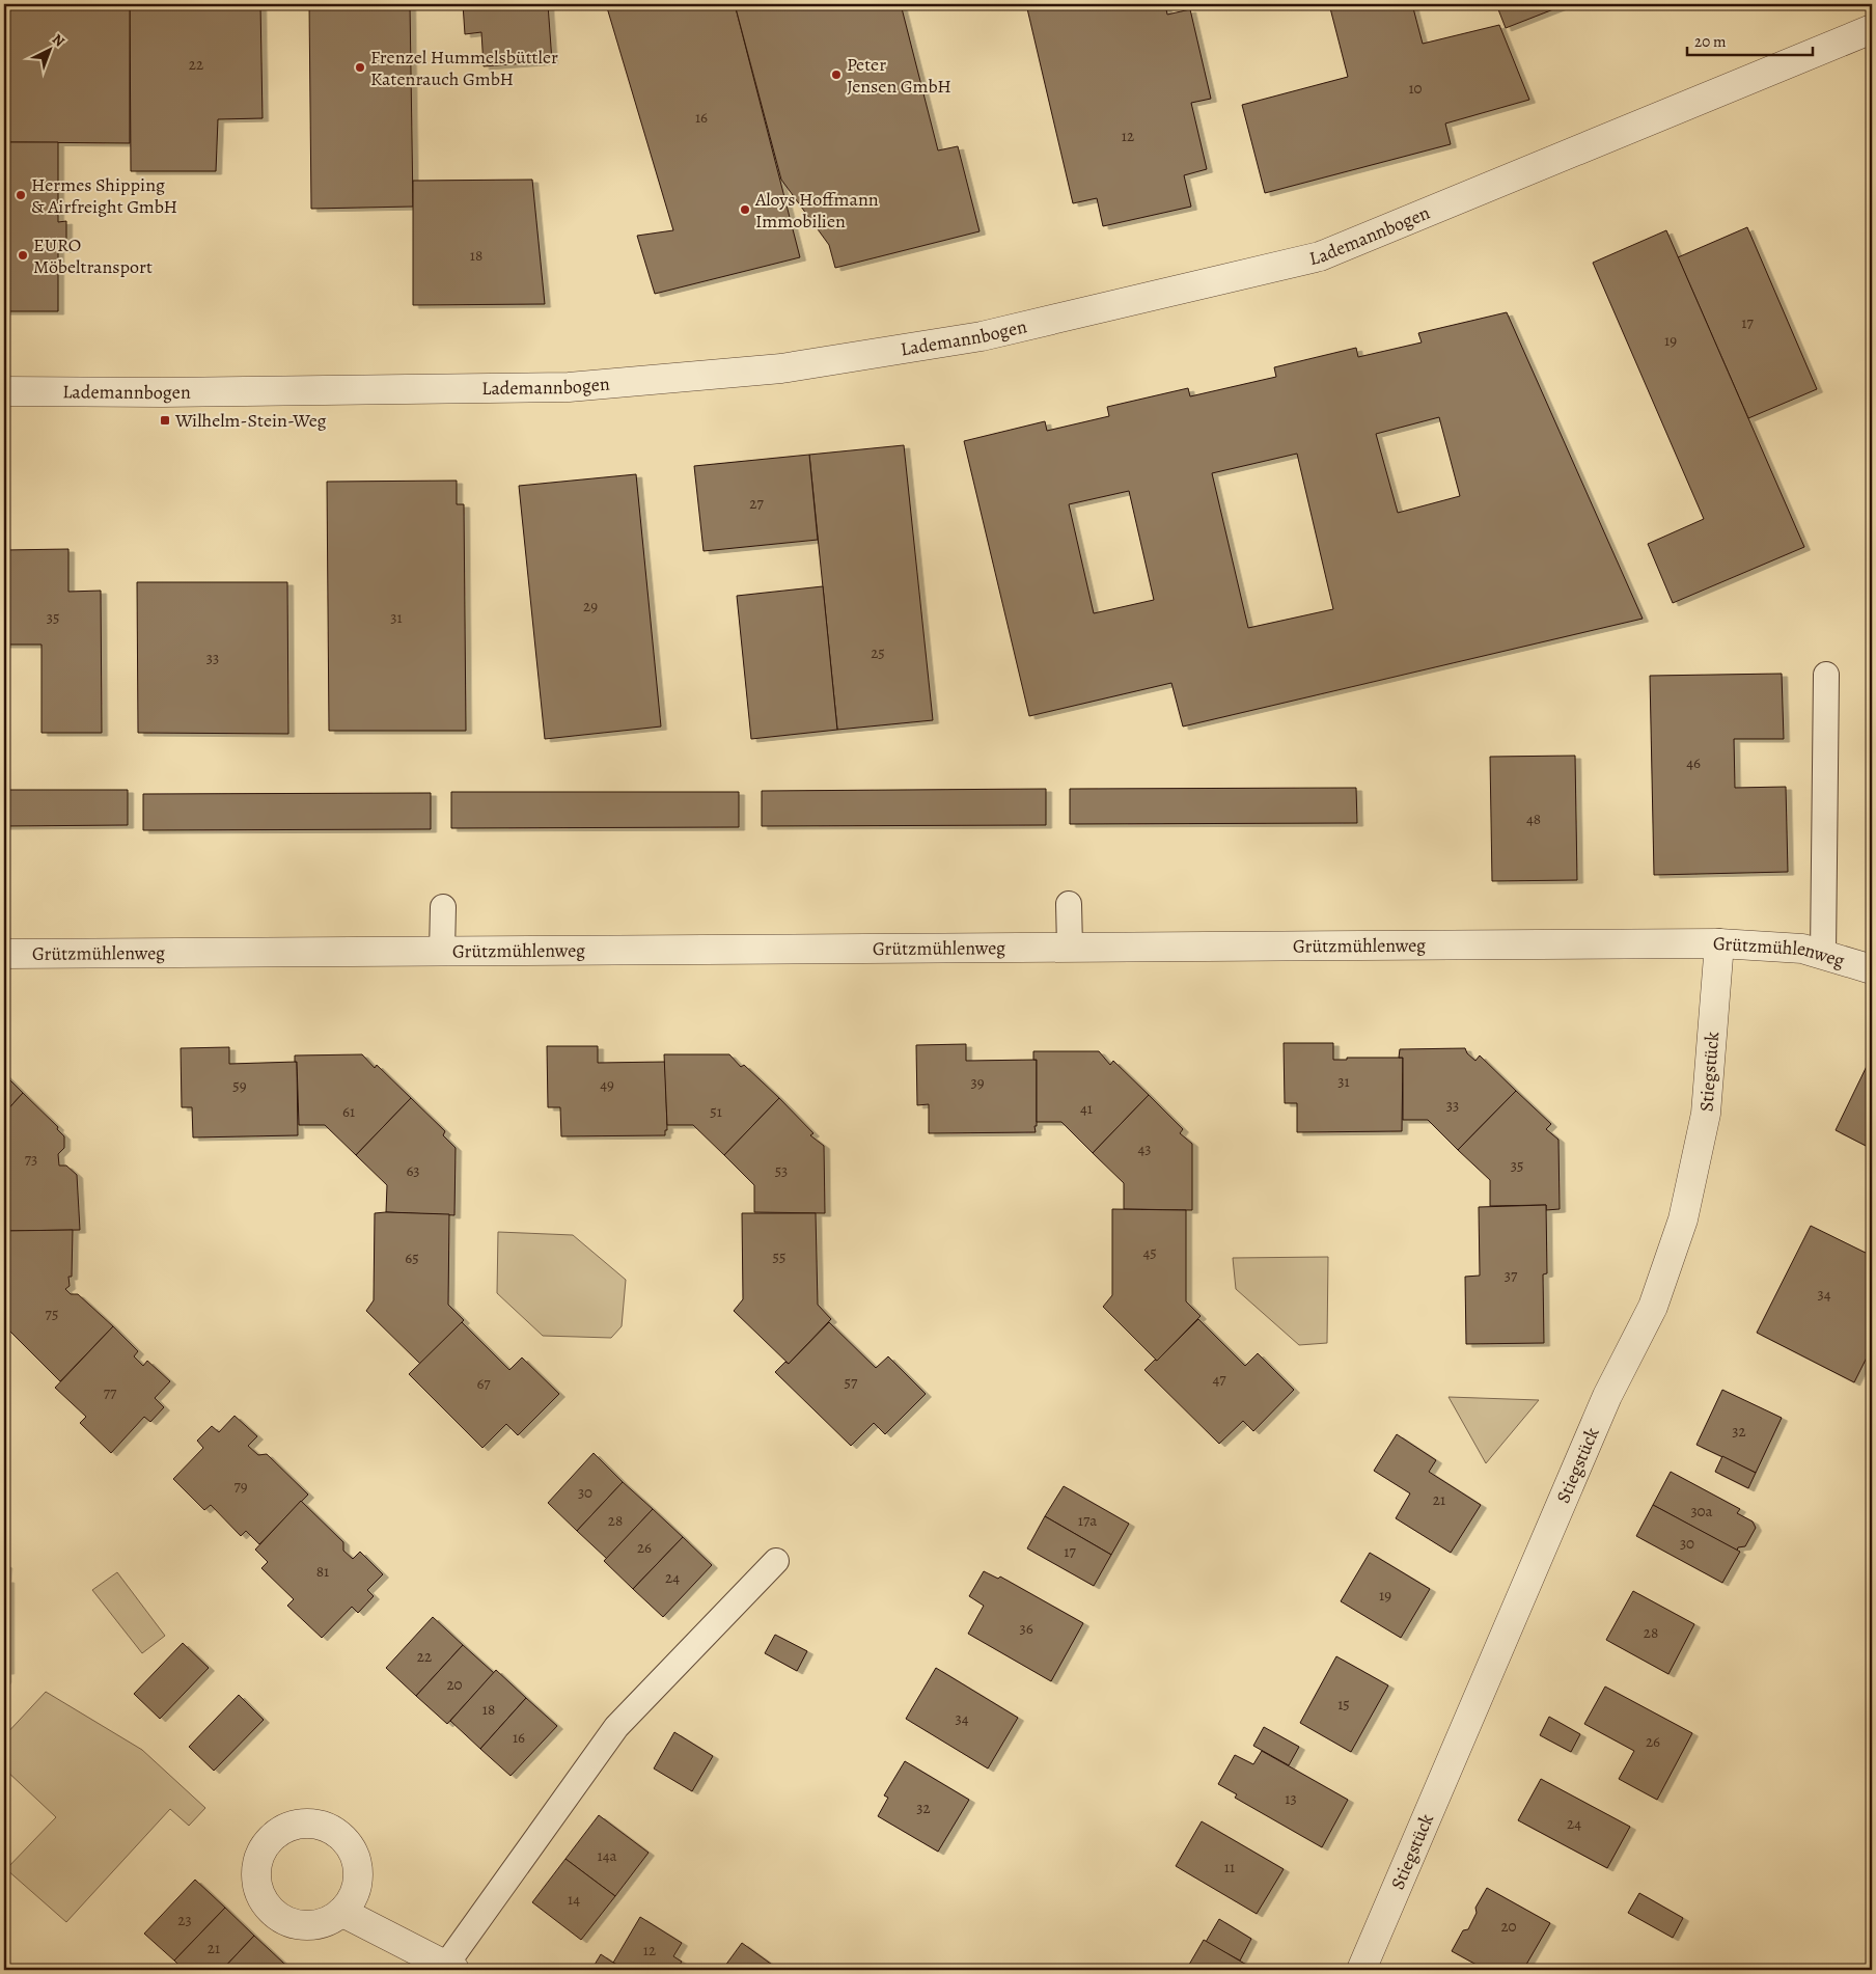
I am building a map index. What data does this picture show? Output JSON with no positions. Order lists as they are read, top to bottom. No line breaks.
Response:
{"streets":{"street":["Lademannbogen","Grützmühlenweg","Stiegstück"]},"crossings":[["Grützmühlenweg","Stiegstück"]],"places":{"other":["Frenzel Hummelsbüttler Katenrauch GmbH","Peter Jensen GmbH","Hermes Shipping & Airfreight GmbH","Aloys Hoffmann Immobilien","EURO Möbeltransport"],"transit":["Wilhelm-Stein-Weg"]},"house_numbers":["22","10","16","12","18","17","19","27","29","35","31","25","33","46","48","31","39","49","59","33","41","61","51","43","73","35","63","53","45","55","65","37","34","75","47","57","67","77","32","79","30","21","30a","28","17a","30","26","17","81","24","19","36","28","22","20","15","18","34","16","26","13","32","24","14a","11","14","23","20","21","12"],"scale_bar":"20 m","north":"top right"}
